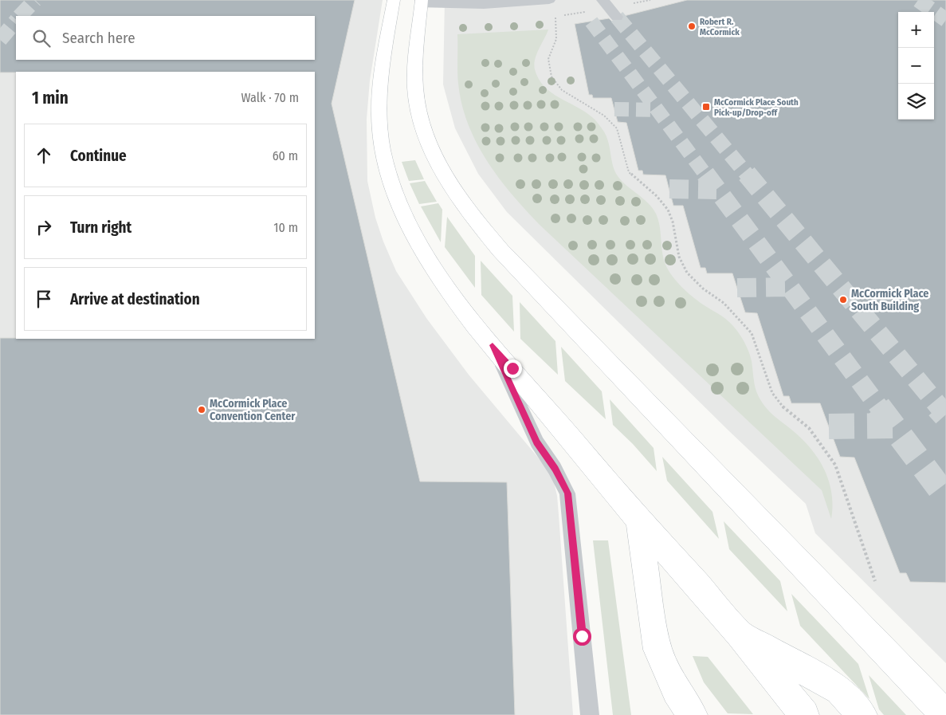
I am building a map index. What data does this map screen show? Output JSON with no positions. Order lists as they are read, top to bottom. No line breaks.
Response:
{"places":{"other":["Robert R. McCormick","McCormick Place South Building","McCormick Place Convention Center"],"transit":["McCormick Place South Pick-up/Drop-off"]},"page":{"map_buttons":["+","−"],"search":"Search here","heading":["1 min","Walk · 70 m"],"list":[["Continue","60 m"],["Turn right","10 m"],"Arrive at destination"]}}
